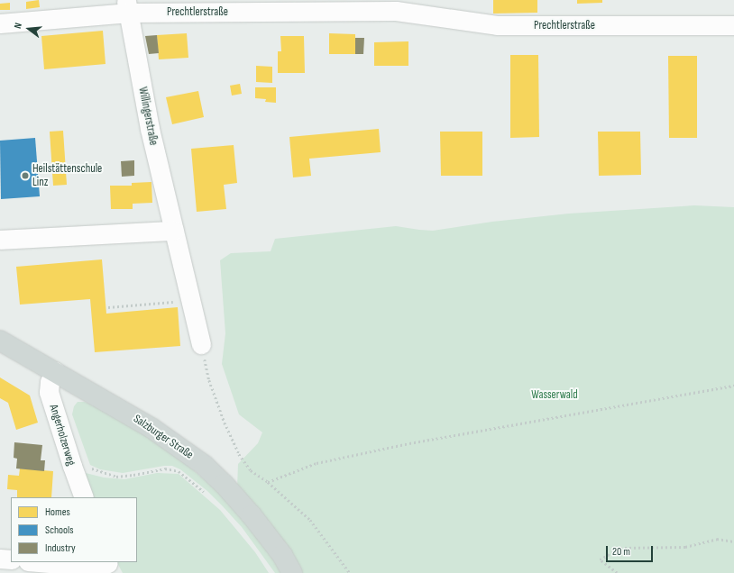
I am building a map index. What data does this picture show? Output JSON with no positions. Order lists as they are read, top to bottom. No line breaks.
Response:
{"streets":{"main road":["Salzburger Straße"],"street":["Prechtlerstraße","Willingerstraße","Angerholzerweg"]},"crossings":[["Prechtlerstraße","Willingerstraße"],["Angerholzerweg","Salzburger Straße"]],"parks":["Wasserwald"],"places":["Heilstättenschule Linz"],"legend":["Homes","Schools","Industry"],"scale_bar":"20 m","north":"left"}
